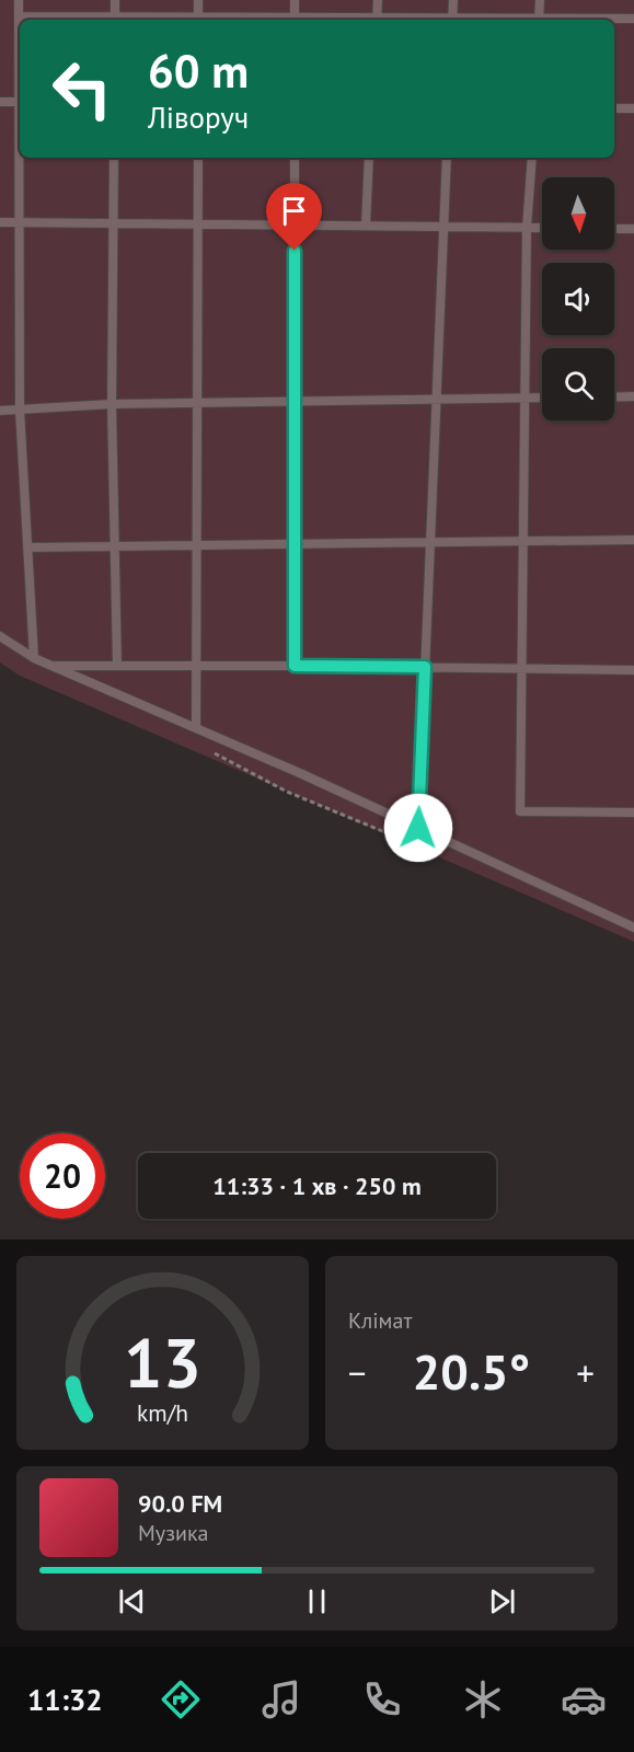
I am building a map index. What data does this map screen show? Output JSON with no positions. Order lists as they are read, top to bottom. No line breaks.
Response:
{"north":"bottom","page":{"turn":["60 m","Ліворуч"],"limit":"20","trip":"11:33 · 1 хв · 250 m","tile":"Клімат","heat":["−","20.5°","+"],"song":["90.0 FM","Музика"],"tabs":"11:32","gauge":["13","km/h"]}}
